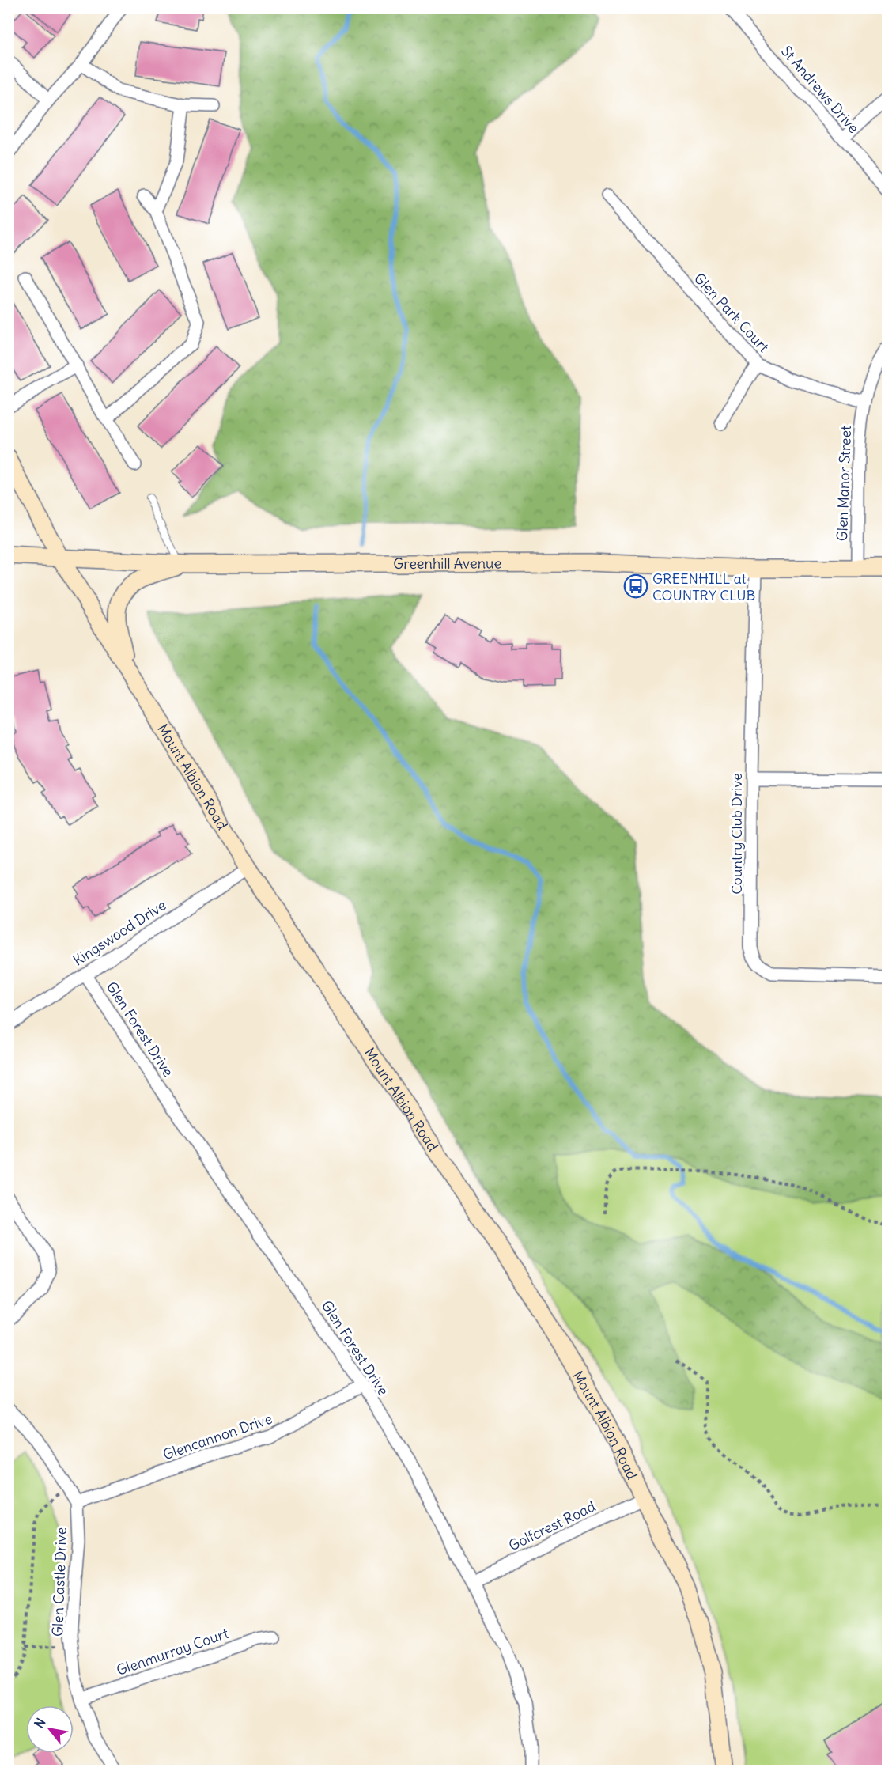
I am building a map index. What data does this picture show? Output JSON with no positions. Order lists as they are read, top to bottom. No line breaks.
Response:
{"streets":{"street":["St Andrews Drive","Glen Park Court","Glen Manor Street","Greenhill Avenue","Mount Albion Road","Country Club Drive","Kingswood Drive","Glen Forest Drive","Glencannon Drive","Golfcrest Road","Glen Castle Drive","Glenmurray Court"]},"crossings":[["Glen Park Court","Glen Manor Street"],["Glen Manor Street","Greenhill Avenue"],["Greenhill Avenue","Mount Albion Road"],["Greenhill Avenue","Country Club Drive"],["Mount Albion Road","Kingswood Drive"],["Mount Albion Road","Golfcrest Road"],["Kingswood Drive","Glen Forest Drive"],["Glen Forest Drive","Glencannon Drive"],["Glen Forest Drive","Golfcrest Road"],["Glencannon Drive","Glen Castle Drive"],["Glen Castle Drive","Glenmurray Court"]],"places":{"bus stop":["GREENHILL at COUNTRY CLUB"]},"north":"top left"}
